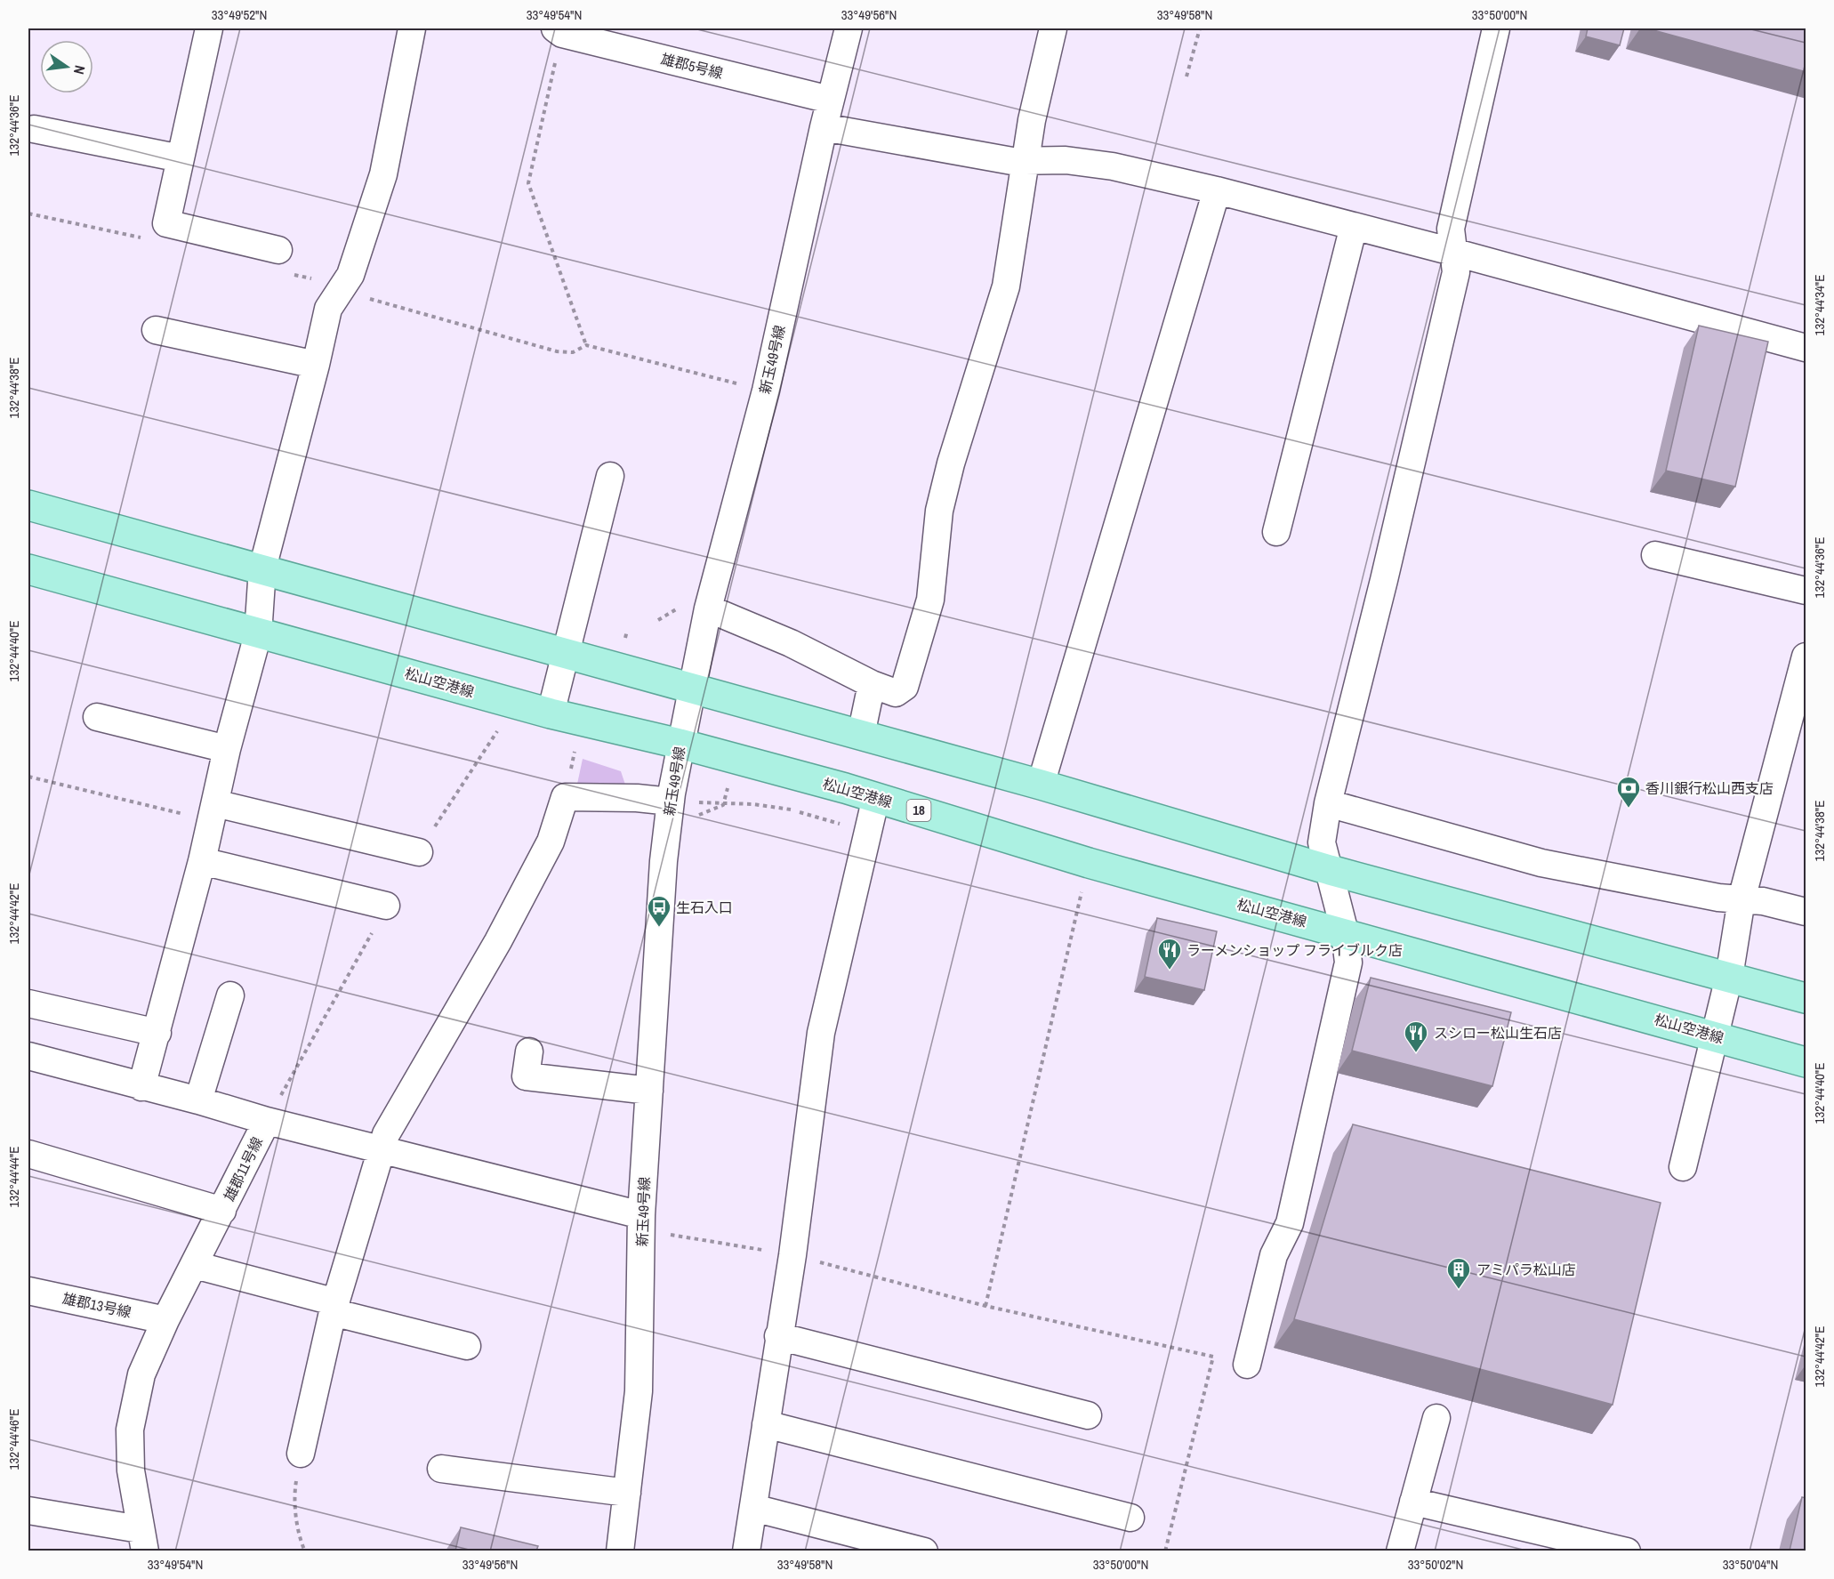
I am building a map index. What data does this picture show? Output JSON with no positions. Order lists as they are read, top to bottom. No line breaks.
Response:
{"streets":{"main road":["松山空港線","18"],"street":["雄郡5号線","新玉49号線","雄郡11号線","雄郡13号線"]},"crossings":[["雄郡5号線","新玉49号線"],["新玉49号線","松山空港線"],["新玉49号線","雄郡11号線"],["雄郡11号線","雄郡13号線"]],"places":{"bank":["香川銀行松山西支店"],"bus stop":["生石入口"],"restaurant":["ラーメンショップ フライブルク店","スシロー松山生石店"],"building":["アミパラ松山店"]},"north":"right","coordinates":["33°49'52\"N","33°49'54\"N","33°49'56\"N","33°49'58\"N","33°50'00\"N","132°44'36\"E","132°44'34\"E","132°44'38\"E","132°44'40\"E","132°44'42\"E","132°44'44\"E","132°44'46\"E","33°50'02\"N","33°50'04\"N"]}
